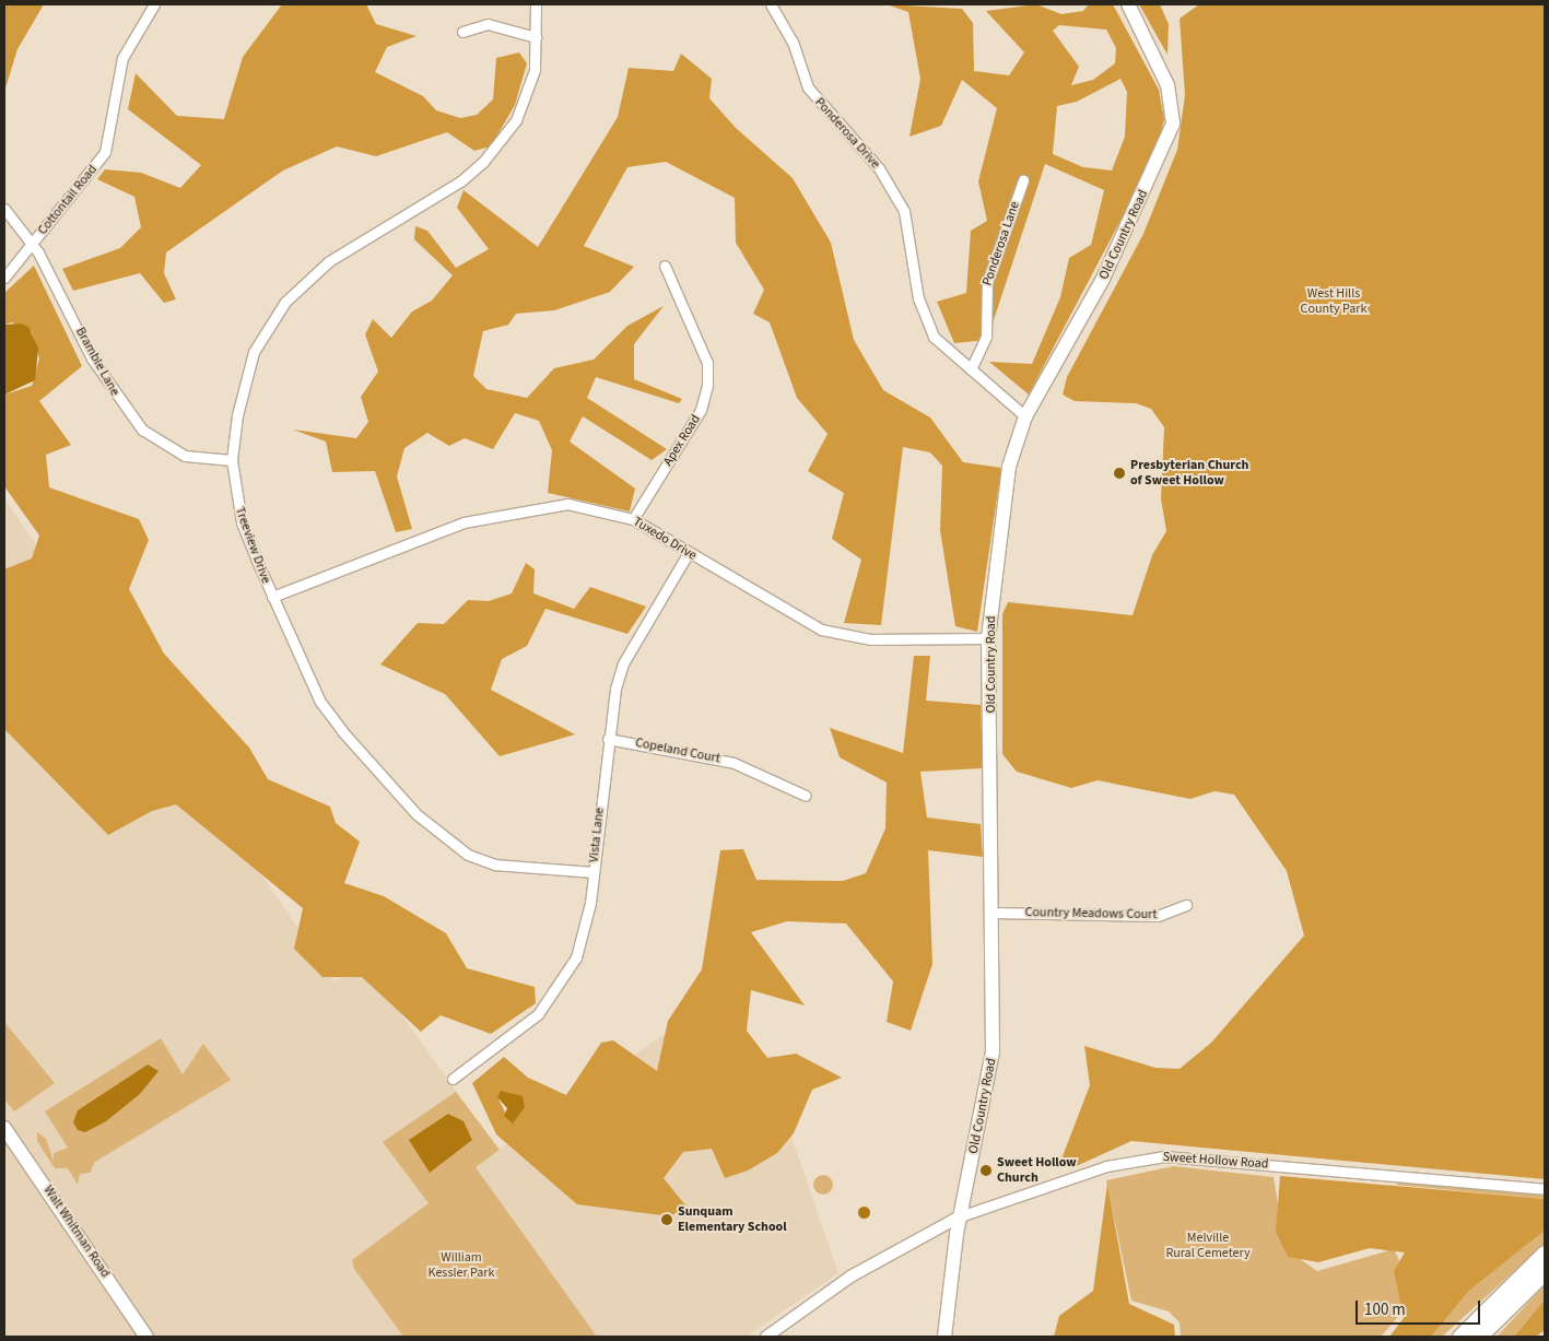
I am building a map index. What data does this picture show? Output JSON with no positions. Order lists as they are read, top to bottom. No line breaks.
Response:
{"streets":{"main road":["Old Country Road","Walt Whitman Road"],"street":["Ponderosa Drive","Cottontail Road","Ponderosa Lane","Bramble Lane","Apex Road","Tuxedo Drive","Treeview Drive","Copeland Court","Vista Lane","Country Meadows Court","Sweet Hollow Road"]},"crossings":[["Ponderosa Drive","Old Country Road"],["Ponderosa Drive","Ponderosa Lane"],["Cottontail Road","Bramble Lane"],["Old Country Road","Tuxedo Drive"],["Old Country Road","Country Meadows Court"],["Old Country Road","Sweet Hollow Road"],["Bramble Lane","Treeview Drive"],["Apex Road","Tuxedo Drive"],["Tuxedo Drive","Treeview Drive"],["Tuxedo Drive","Vista Lane"],["Treeview Drive","Vista Lane"],["Copeland Court","Vista Lane"]],"parks":["West Hills County Park","Melville Rural Cemetery","William Kessler Park"],"places":["Presbyterian Church of Sweet Hollow","Sweet Hollow Church","Sunquam Elementary School"],"scale_bar":"100 m"}
